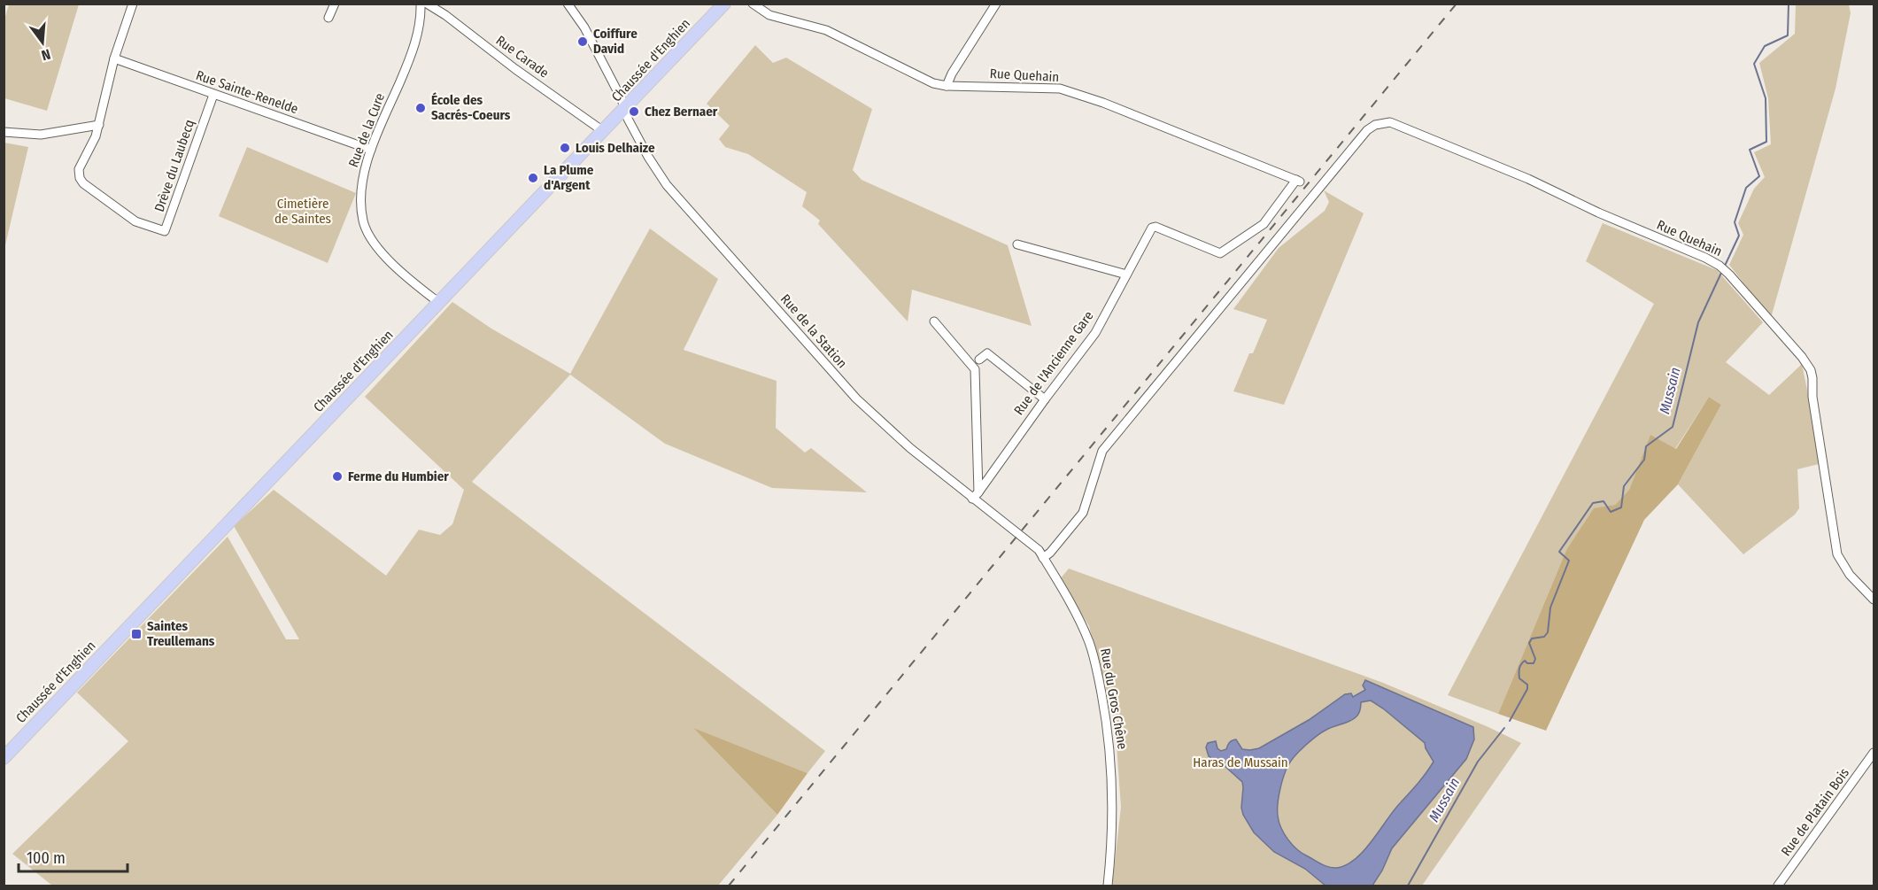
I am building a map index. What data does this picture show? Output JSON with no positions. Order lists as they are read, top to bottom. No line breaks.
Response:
{"streets":{"main road":["Chaussée d'Enghien"],"street":["Rue Carade","Rue Quehain","Rue Sainte-Renelde","Rue de la Cure","Drève du Laubecq","Rue de la Station","Rue de l'Ancienne Gare","Rue du Gros Chêne","Rue de Platain Bois"]},"crossings":[["Rue Carade","Chaussée d'Enghien"],["Chaussée d'Enghien","Rue de la Cure"],["Chaussée d'Enghien","Rue de la Station"],["Rue Quehain","Rue de l'Ancienne Gare"],["Rue Quehain","Rue du Gros Chêne"],["Rue Sainte-Renelde","Rue de la Cure"],["Rue Sainte-Renelde","Drève du Laubecq"],["Rue de la Station","Rue de l'Ancienne Gare"],["Rue de la Station","Rue du Gros Chêne"]],"water":["Mussain"],"parks":["Cimetière de Saintes","Haras de Mussain"],"places":{"other":["Coiffure David","École des Sacrés-Coeurs","Chez Bernaer","Louis Delhaize","La Plume d'Argent","Ferme du Humbier"],"transit":["Saintes Treullemans"]},"scale_bar":"100 m","north":"bottom"}
